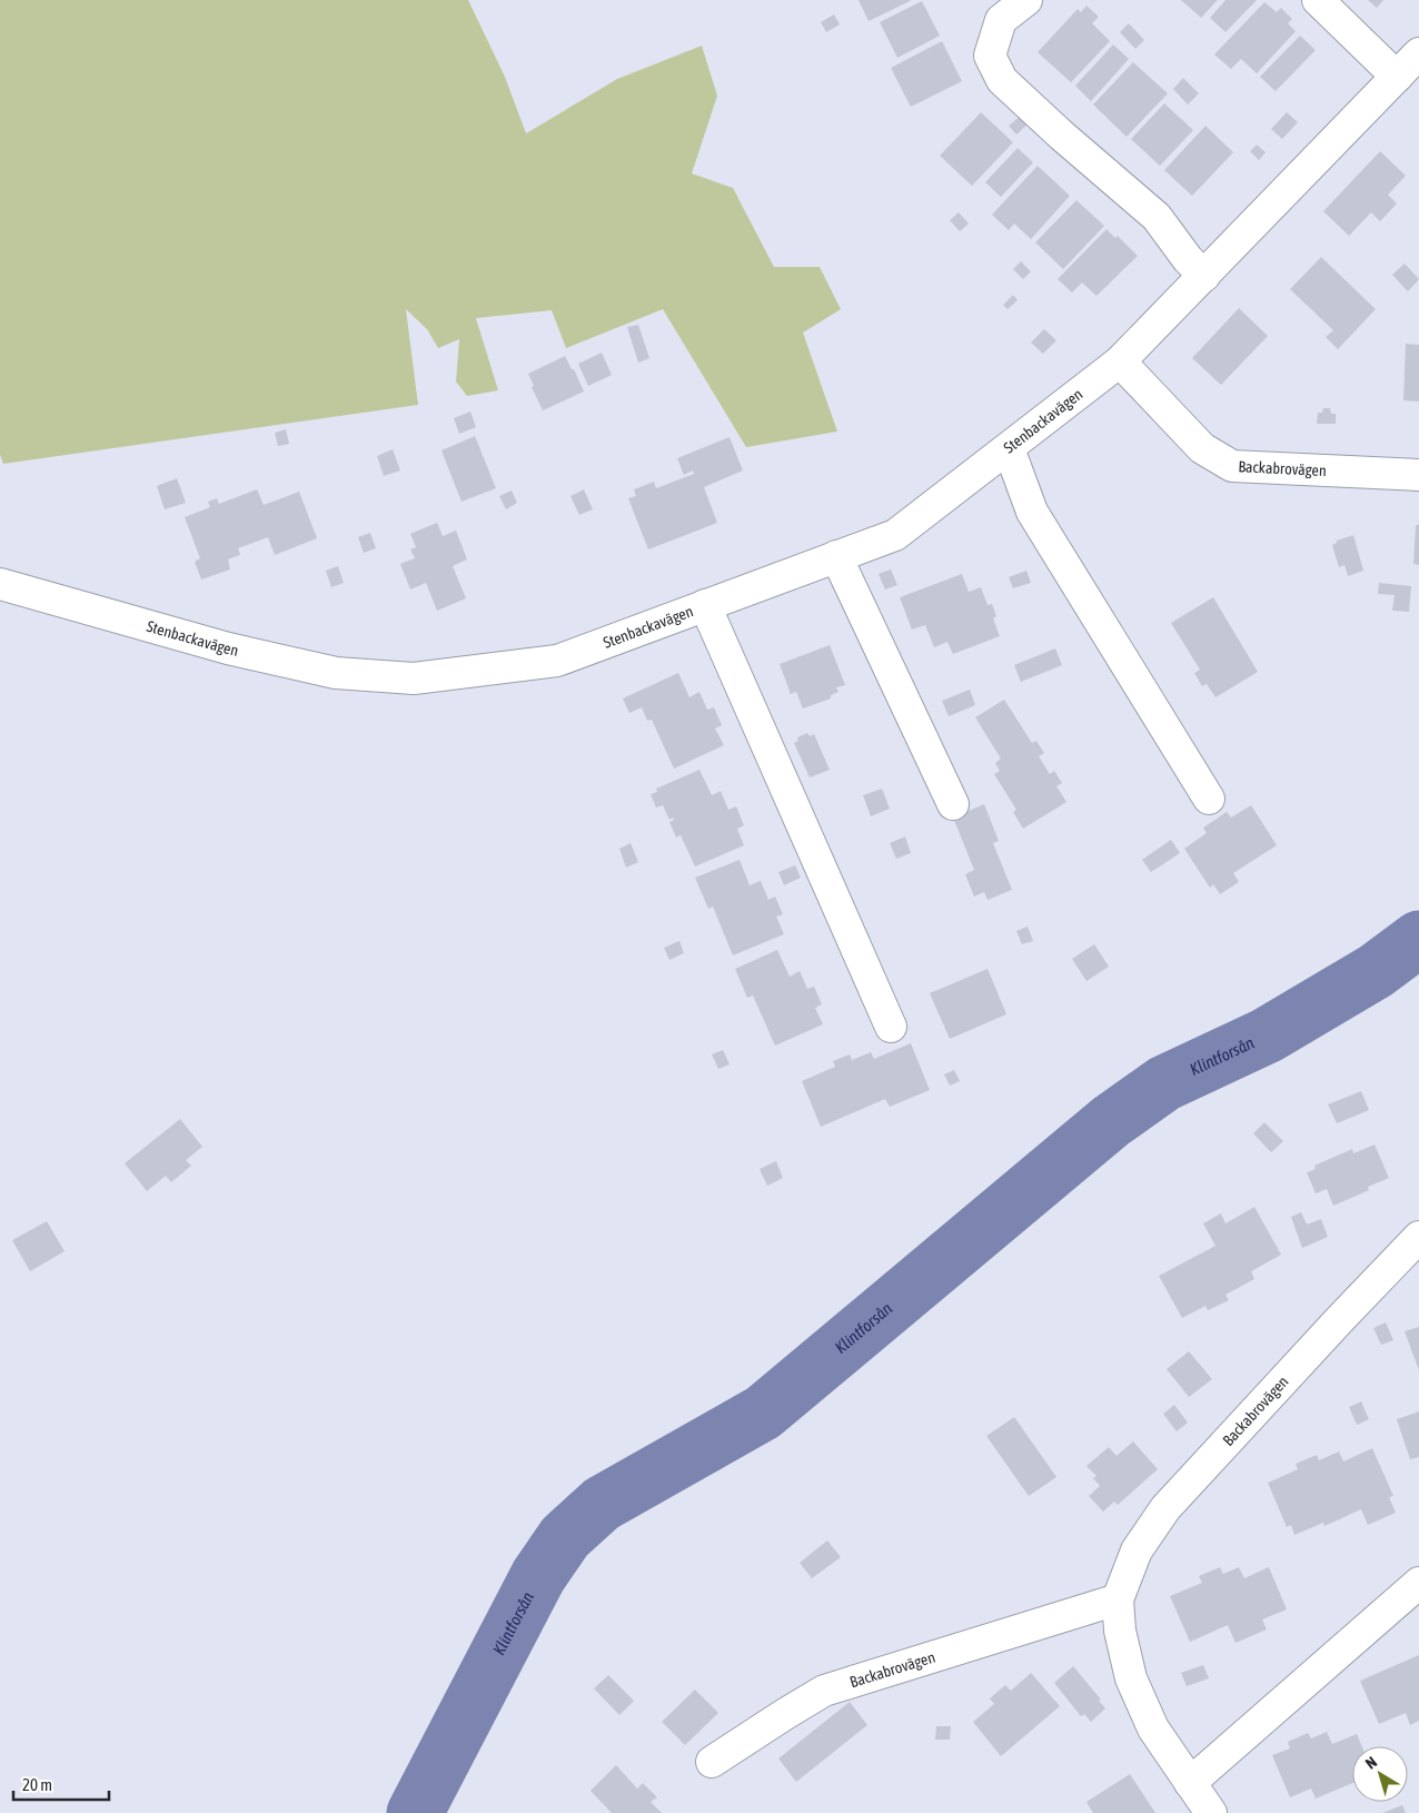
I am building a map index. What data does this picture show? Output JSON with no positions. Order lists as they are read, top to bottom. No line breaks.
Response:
{"streets":{"street":["Stenbackavägen","Backabrovägen"]},"crossings":[["Stenbackavägen","Backabrovägen"]],"water":["Klintforsån"],"scale_bar":"20 m","north":"top left"}
